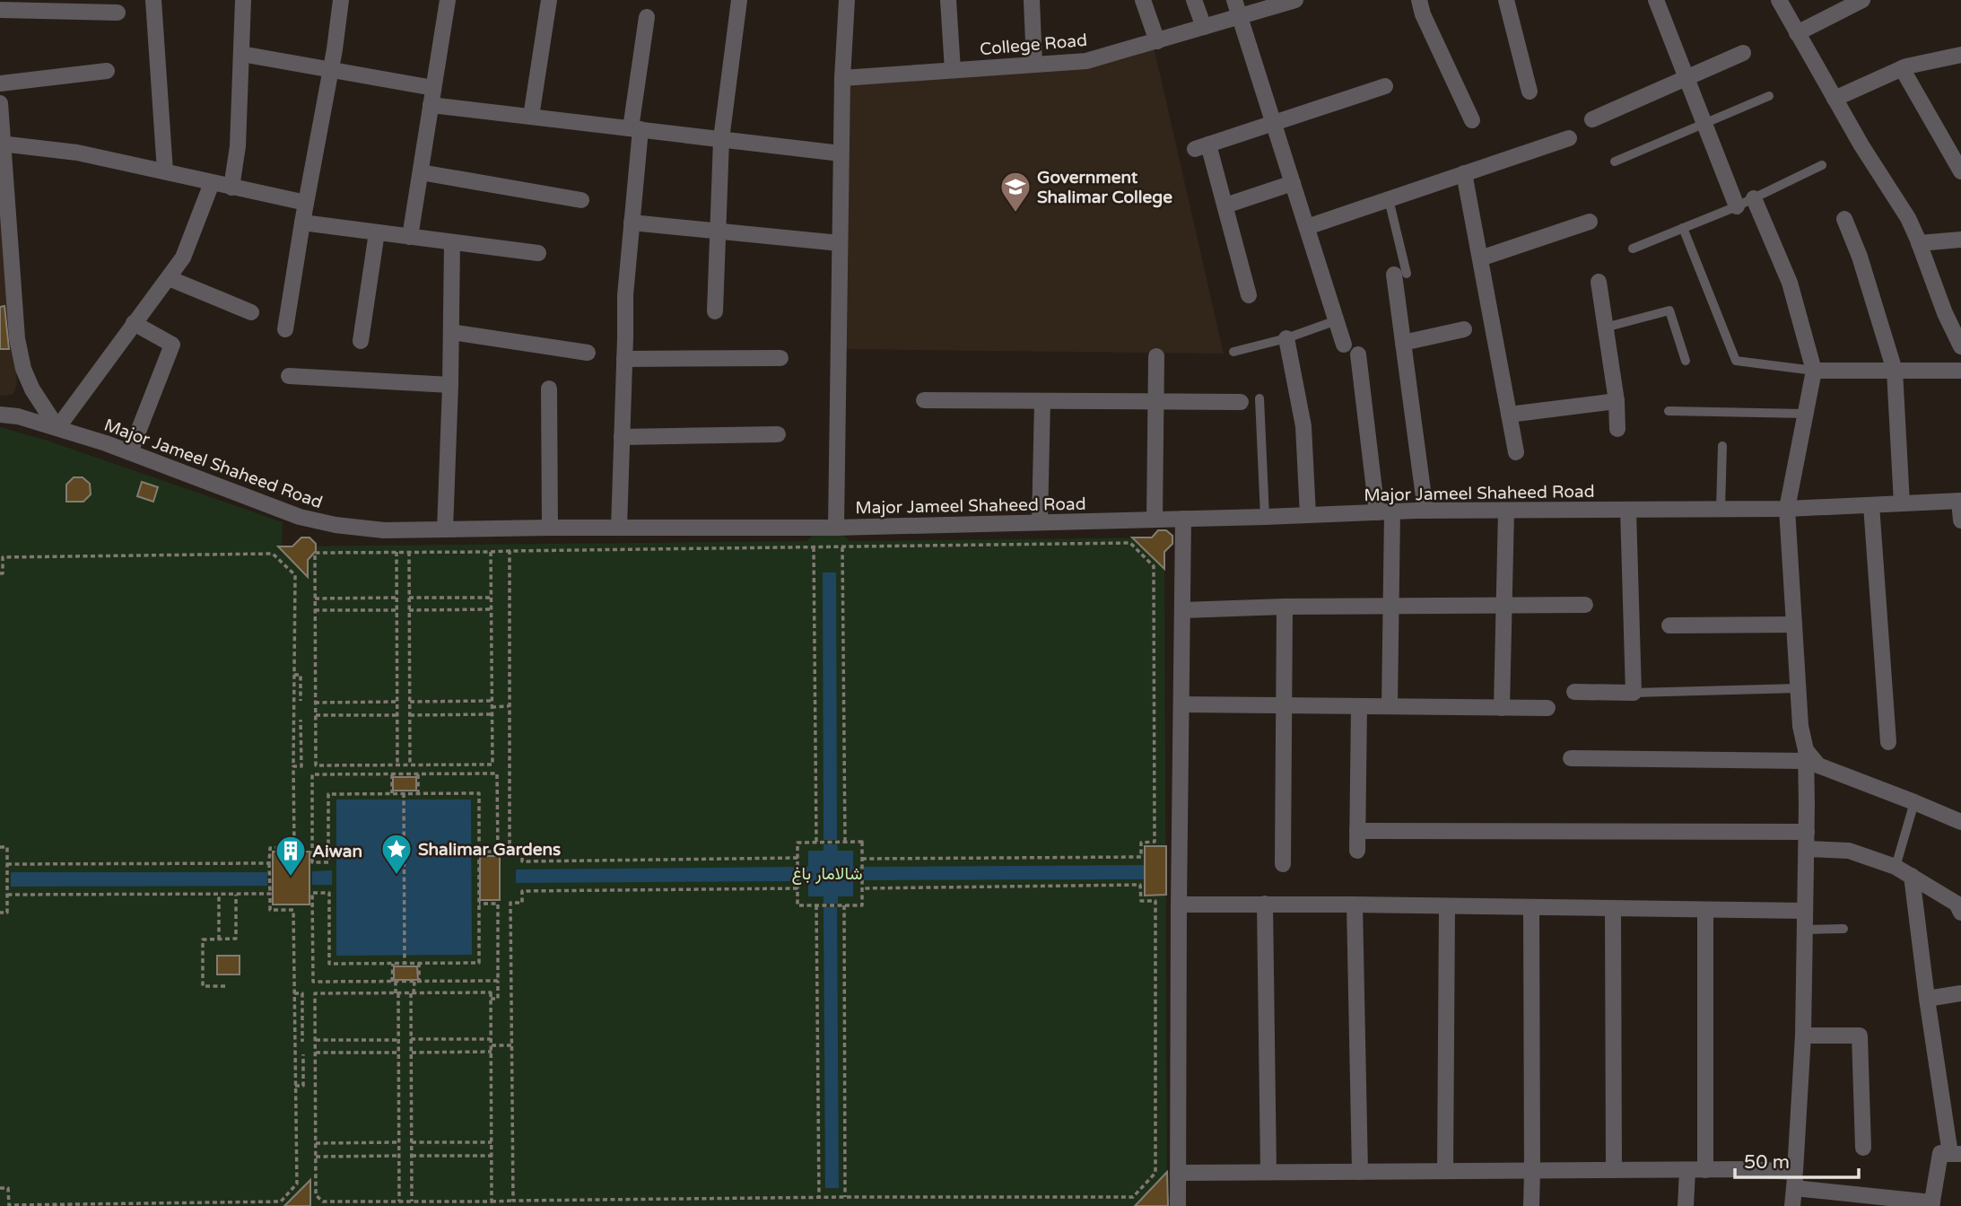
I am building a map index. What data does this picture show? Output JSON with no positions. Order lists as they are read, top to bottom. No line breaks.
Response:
{"streets":{"street":["College Road","Major Jameel Shaheed Road"]},"parks":["شالامار باغ"],"places":{"school or university":["Government Shalimar College"],"place":["Shalimar Gardens"],"building":["Aiwan"]},"scale_bar":"50 m"}
